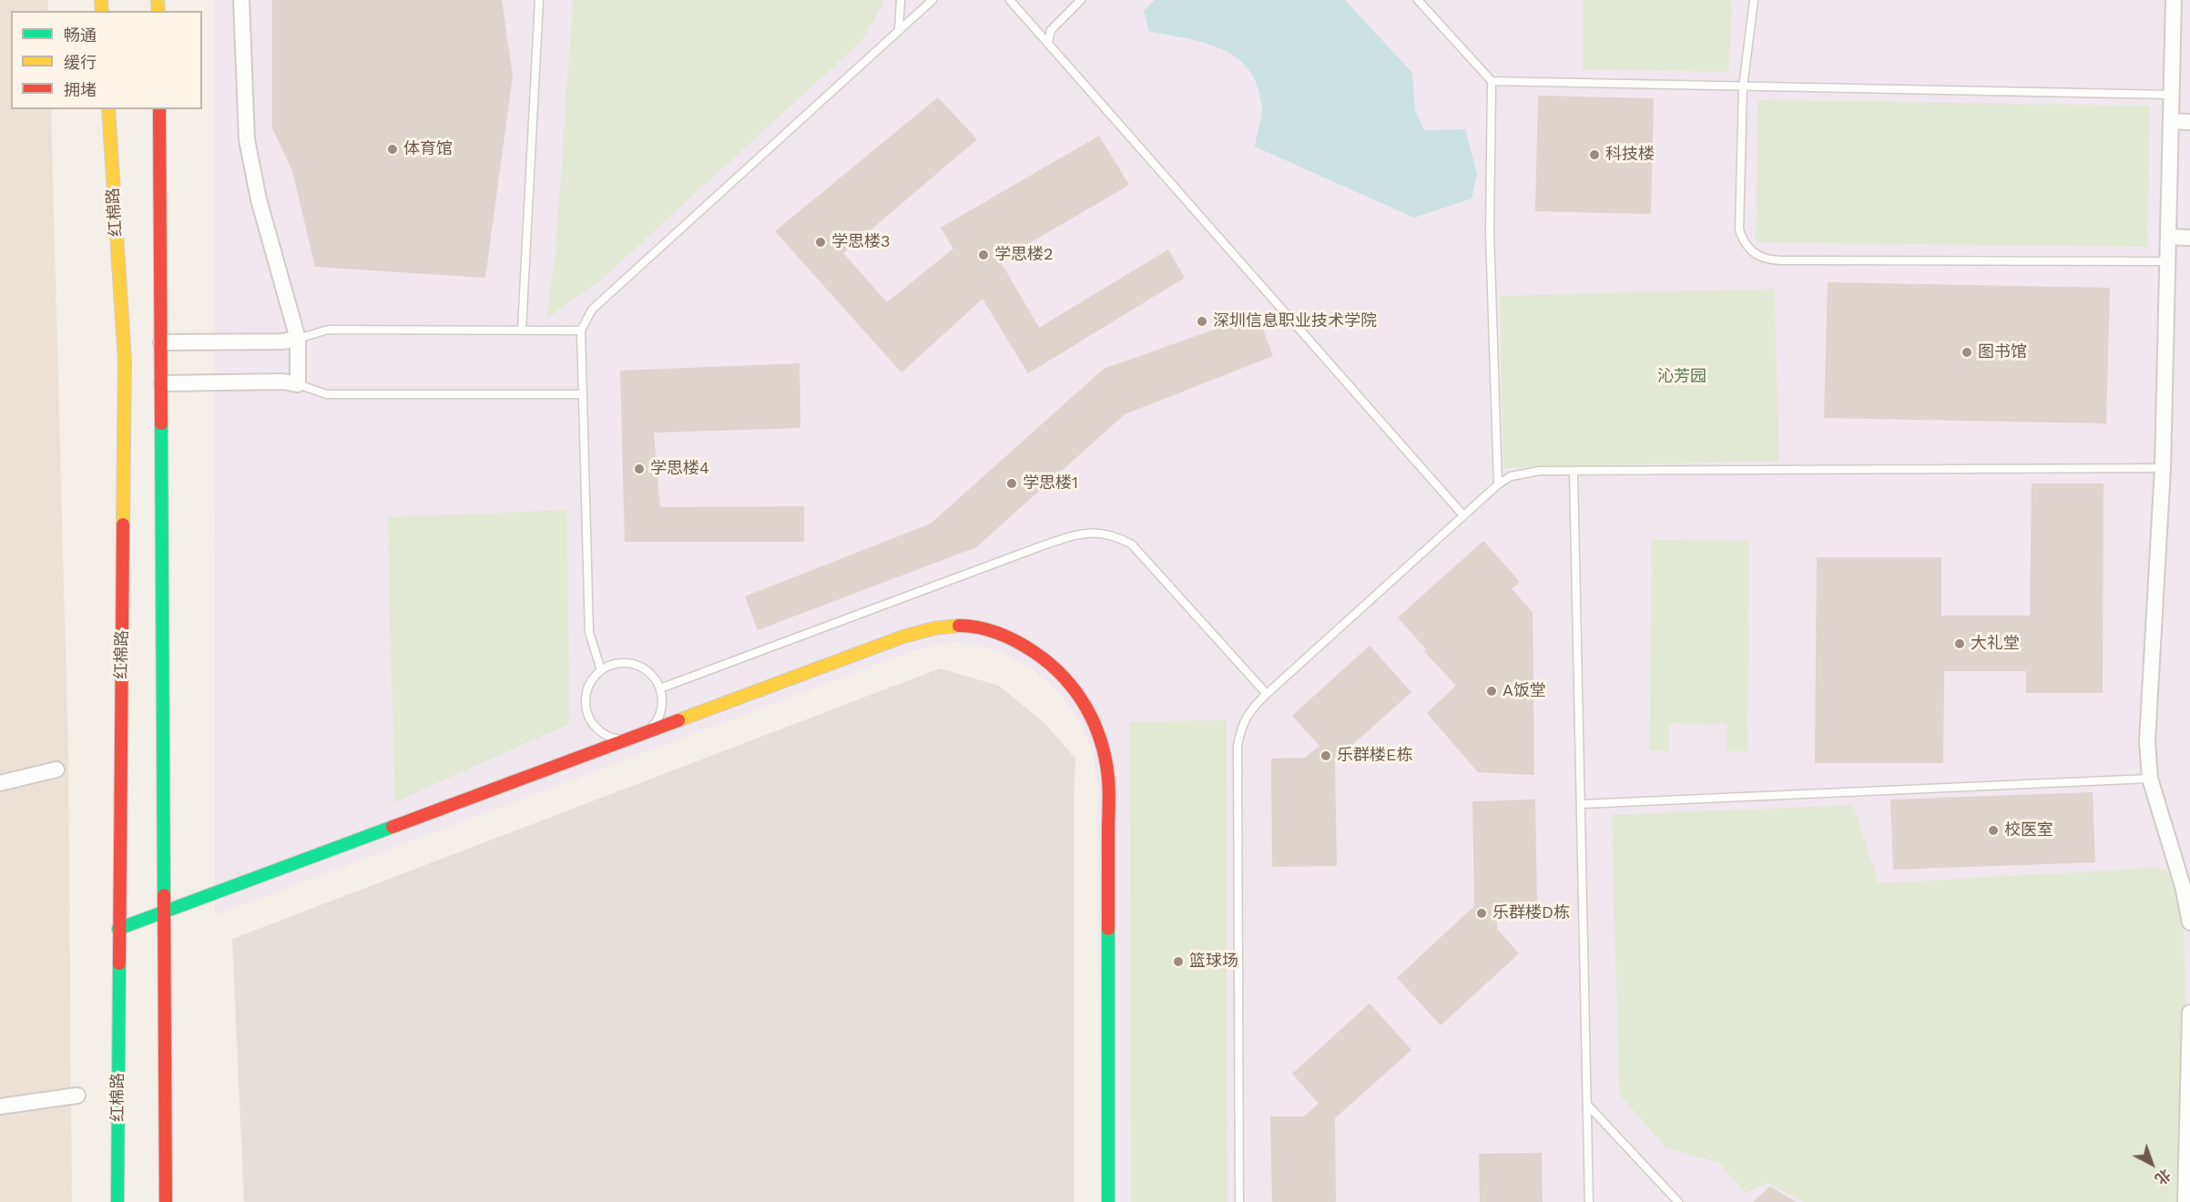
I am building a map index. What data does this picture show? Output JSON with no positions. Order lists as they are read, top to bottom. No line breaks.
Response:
{"streets":{"main road":["红棉路"]},"parks":["沁芳园"],"places":["体育馆","科技楼","学思楼3","学思楼2","深圳信息职业技术学院","图书馆","学思楼4","学思楼1","大礼堂","A饭堂","乐群楼E栋","校医室","乐群楼D栋","篮球场"],"legend":["畅通","缓行","拥堵"],"north":"bottom right"}
